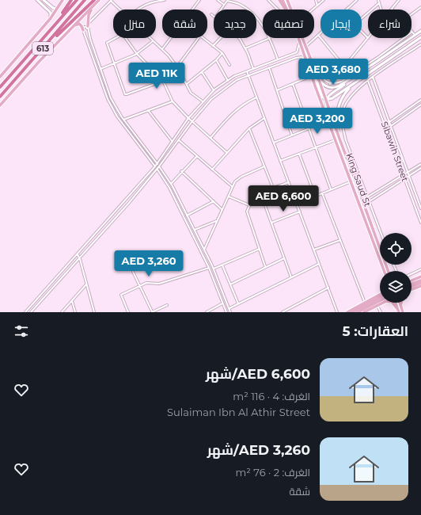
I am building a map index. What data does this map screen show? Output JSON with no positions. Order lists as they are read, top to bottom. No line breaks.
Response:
{"streets":{"highway":["613"],"main road":["King Saud St"],"street":["Sibawih Street"]},"page":{"chip":["شراء","إيجار","تصفية","جديد","شقة","منزل"],"price":["AED 3,680","AED 11K","AED 3,200","AED 6,600","AED 3,260"],"heading":"العقارات: 5","list":[{"name":"AED 6,600/شهر","note":"الغرف: 4 · 116 m² · Sulaiman Ibn Al Athir Street"},{"name":"AED 3,260/شهر","note":"الغرف: 2 · 76 m² · شقة"}]}}
